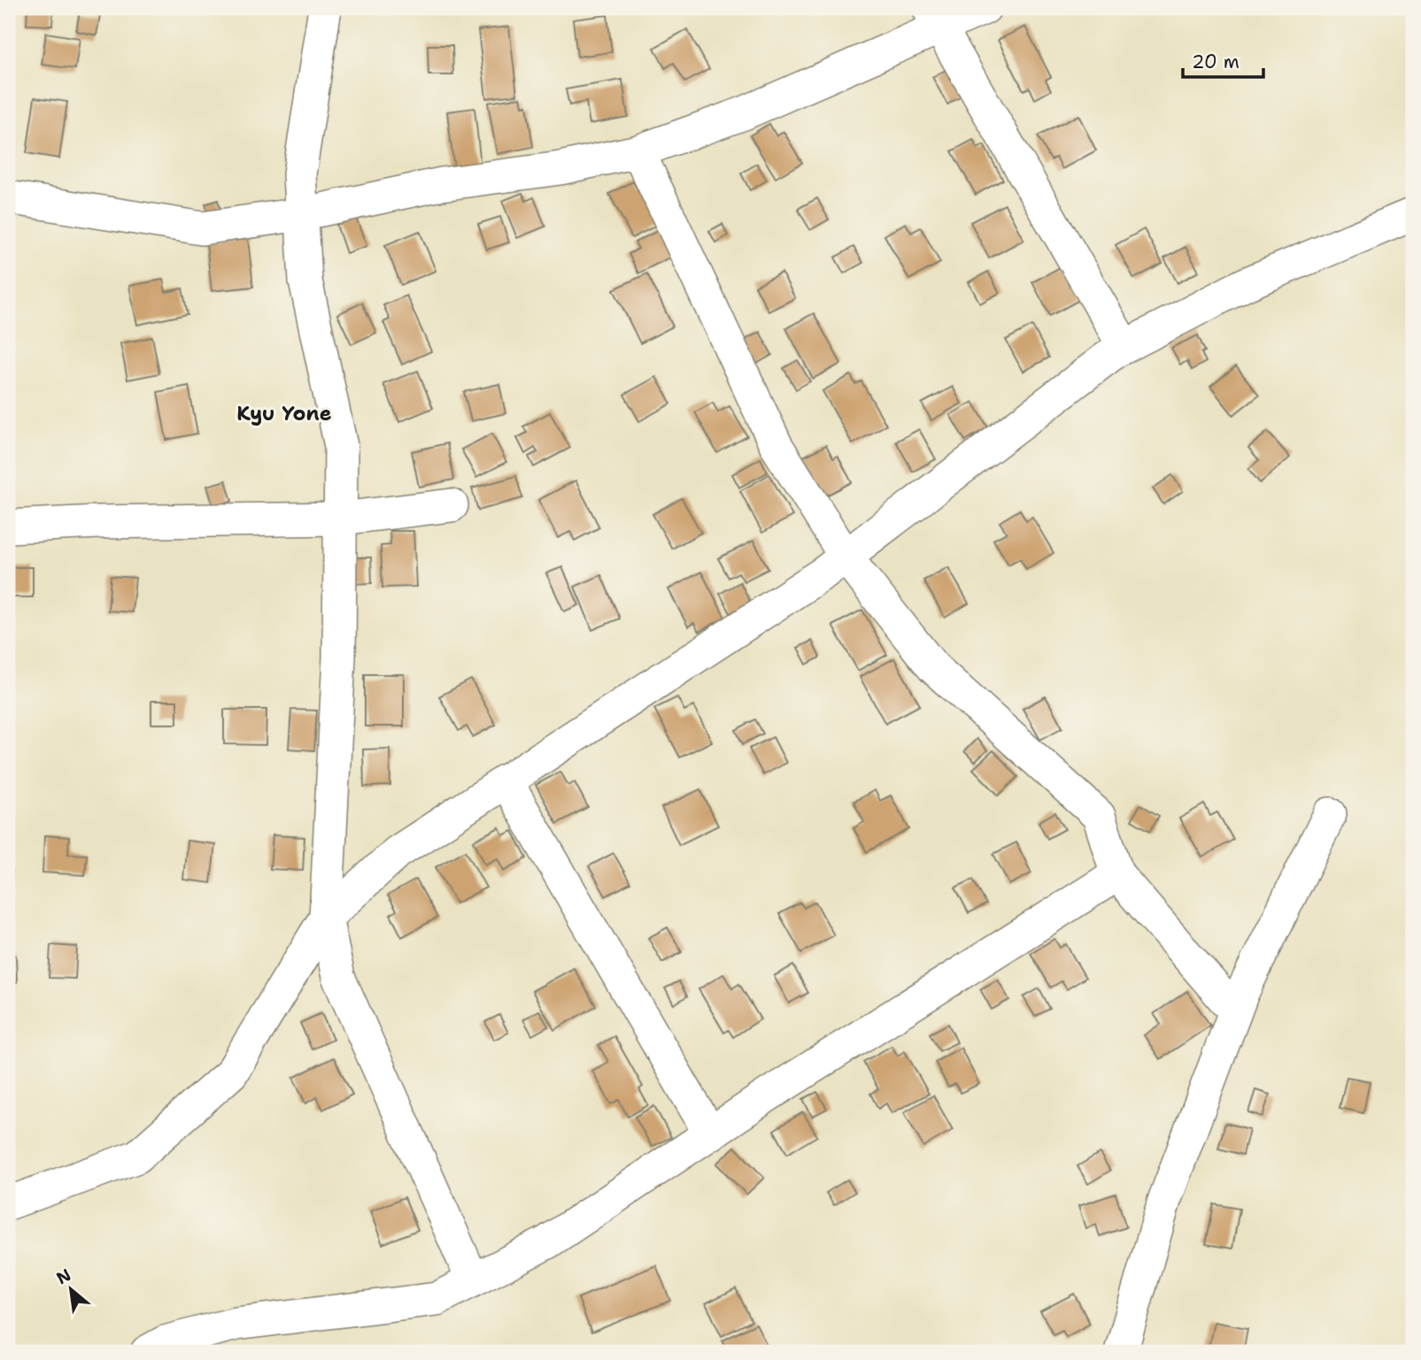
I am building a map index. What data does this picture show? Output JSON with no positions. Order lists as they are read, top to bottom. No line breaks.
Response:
{"districts":["Kyu Yone"],"scale_bar":"20 m","north":"top left"}
